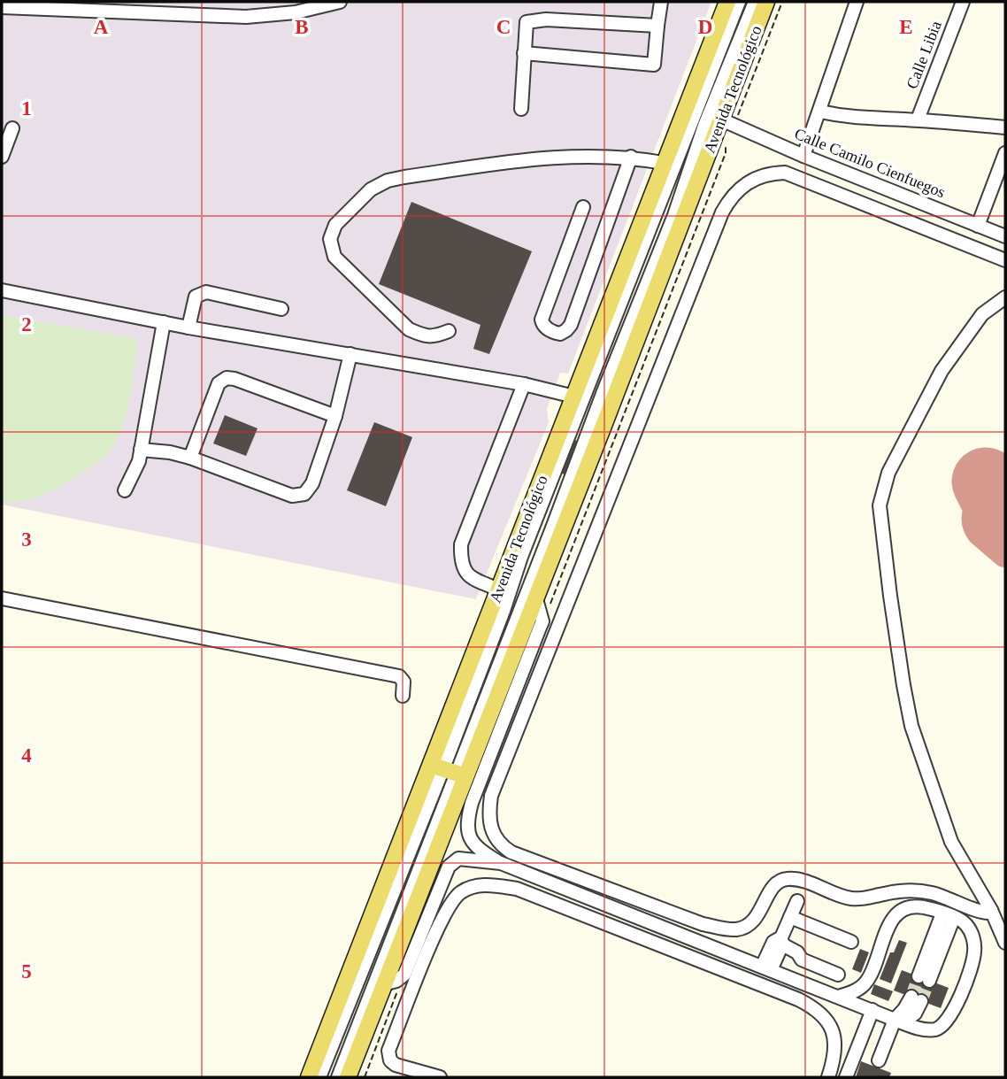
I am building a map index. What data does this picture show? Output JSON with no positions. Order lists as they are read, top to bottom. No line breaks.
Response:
{"streets":{"main road":["Avenida Tecnológico"],"street":["Calle Libia","Calle Camilo Cienfuegos"]},"crossings":[["Avenida Tecnológico","Calle Camilo Cienfuegos"]],"grid":{"columns":["A","B","C","D","E"],"rows":["1","2","3","4","5"]}}
